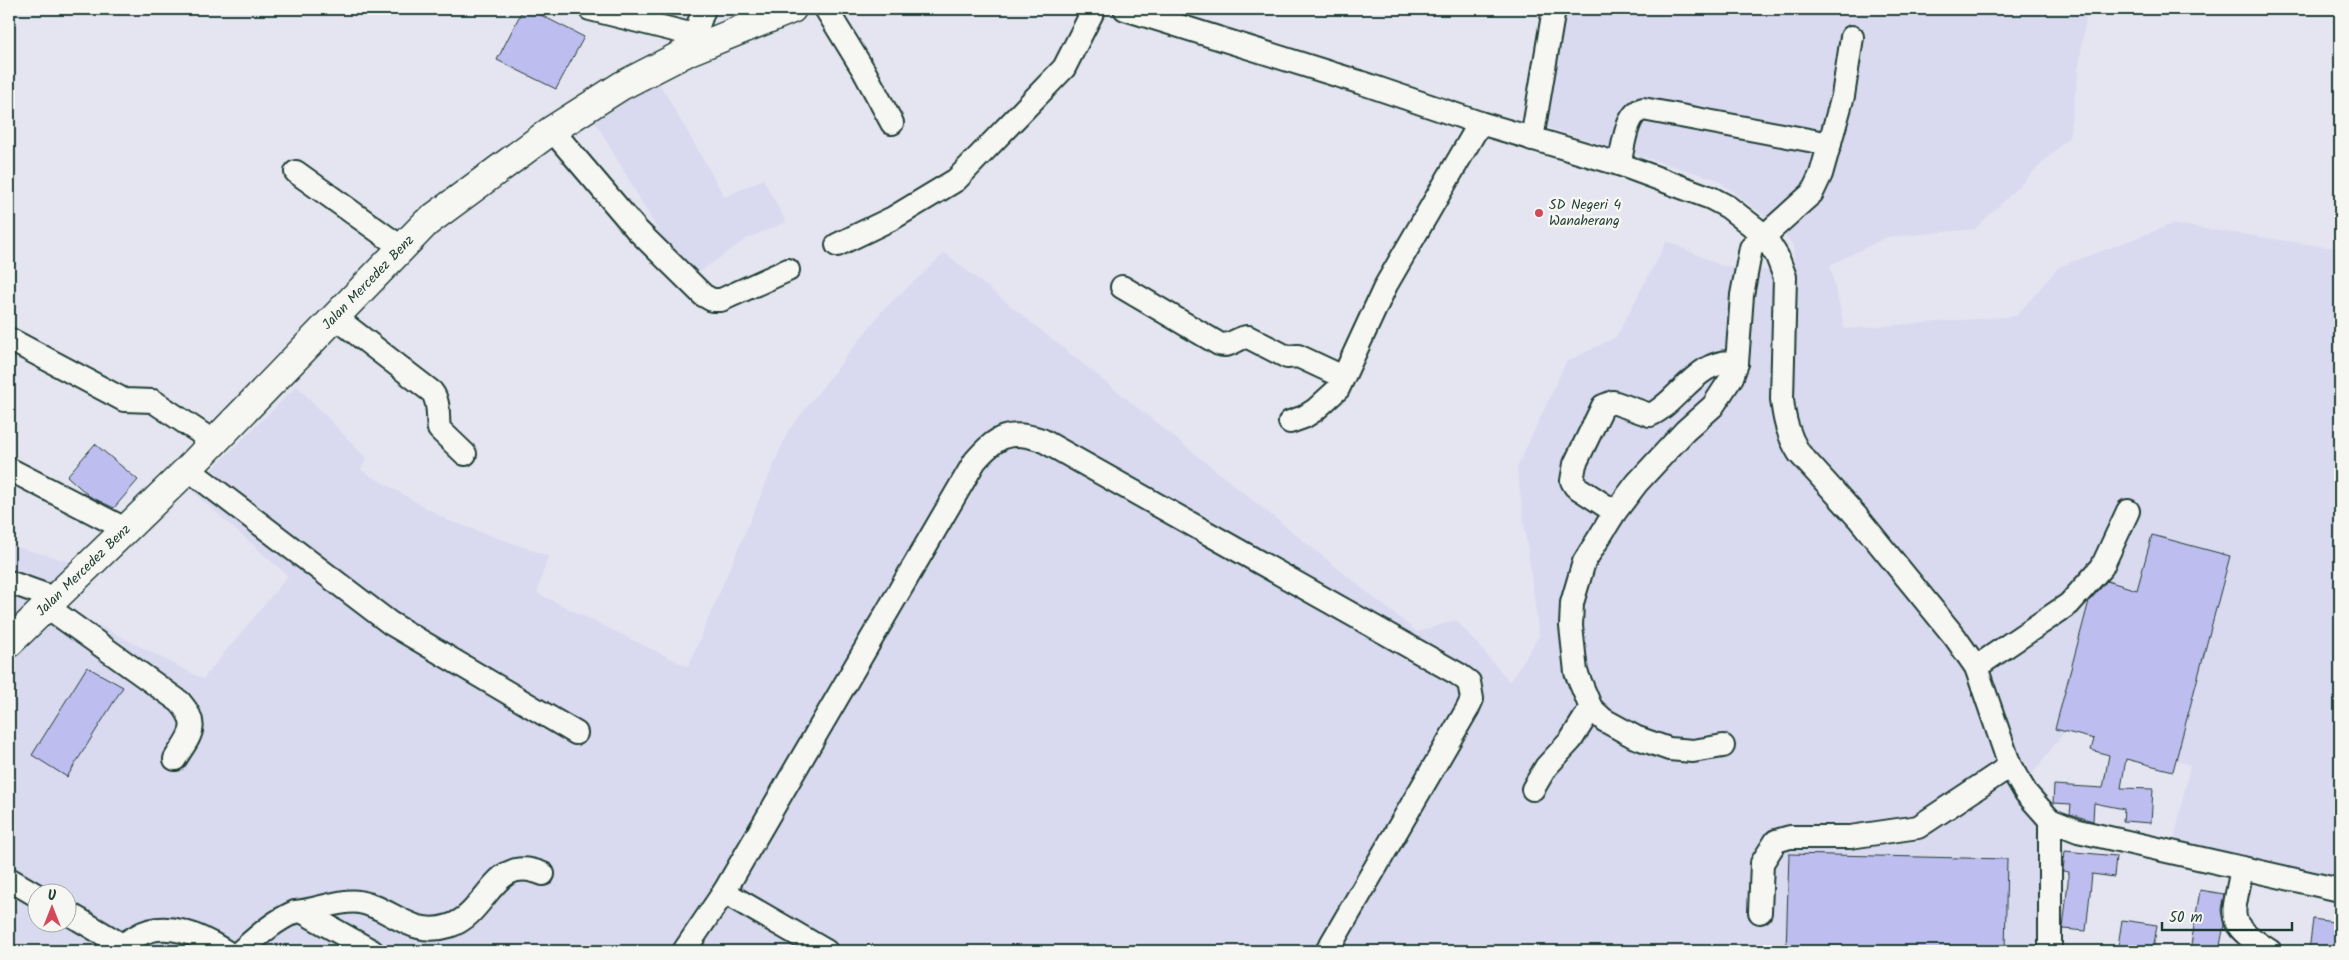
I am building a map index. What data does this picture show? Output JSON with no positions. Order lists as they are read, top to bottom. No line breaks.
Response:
{"streets":{"main road":["Jalan Mercedez Benz"]},"places":["SD Negeri 4 Wanaherang"],"scale_bar":"50 m","north":"top"}
